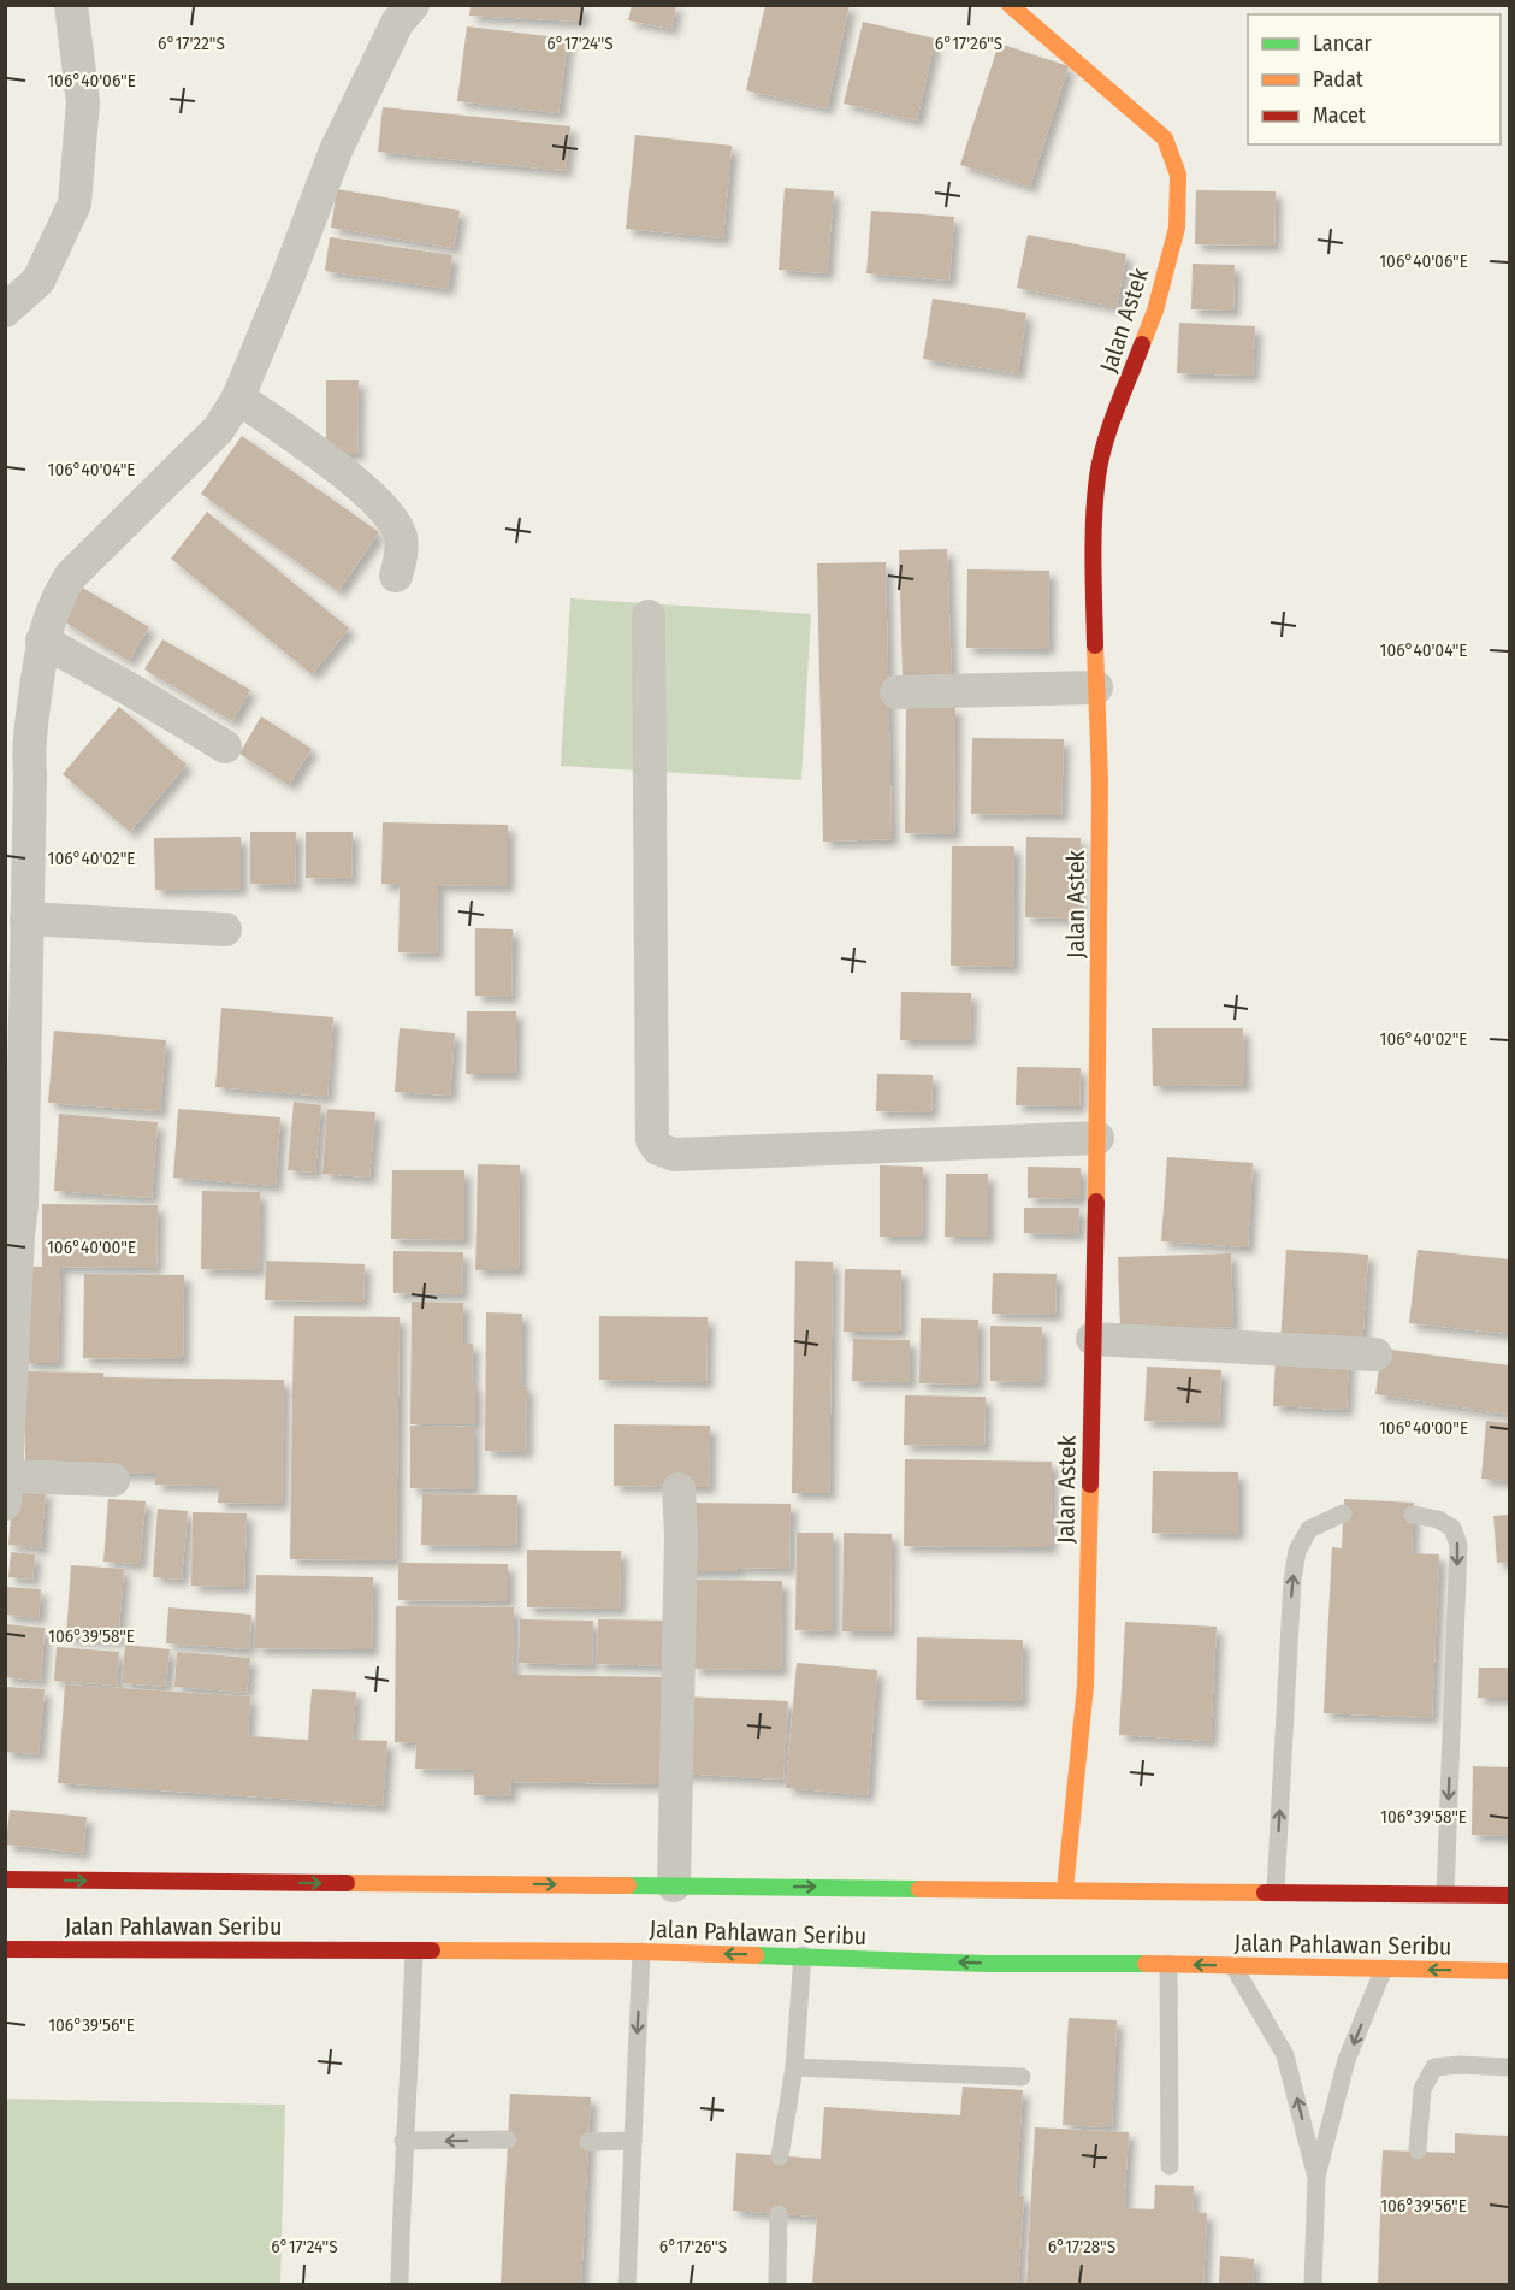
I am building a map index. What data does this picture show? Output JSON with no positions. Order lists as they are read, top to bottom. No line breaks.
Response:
{"streets":{"main road":["Jalan Astek","Jalan Pahlawan Seribu"]},"crossings":[["Jalan Astek","Jalan Pahlawan Seribu"]],"legend":["Lancar","Padat","Macet"],"coordinates":["6°17'22\"S","6°17'24\"S","6°17'26\"S","106°40'06\"E","106°40'04\"E","106°40'02\"E","106°40'00\"E","106°39'58\"E","106°39'56\"E","6°17'28\"S"]}
